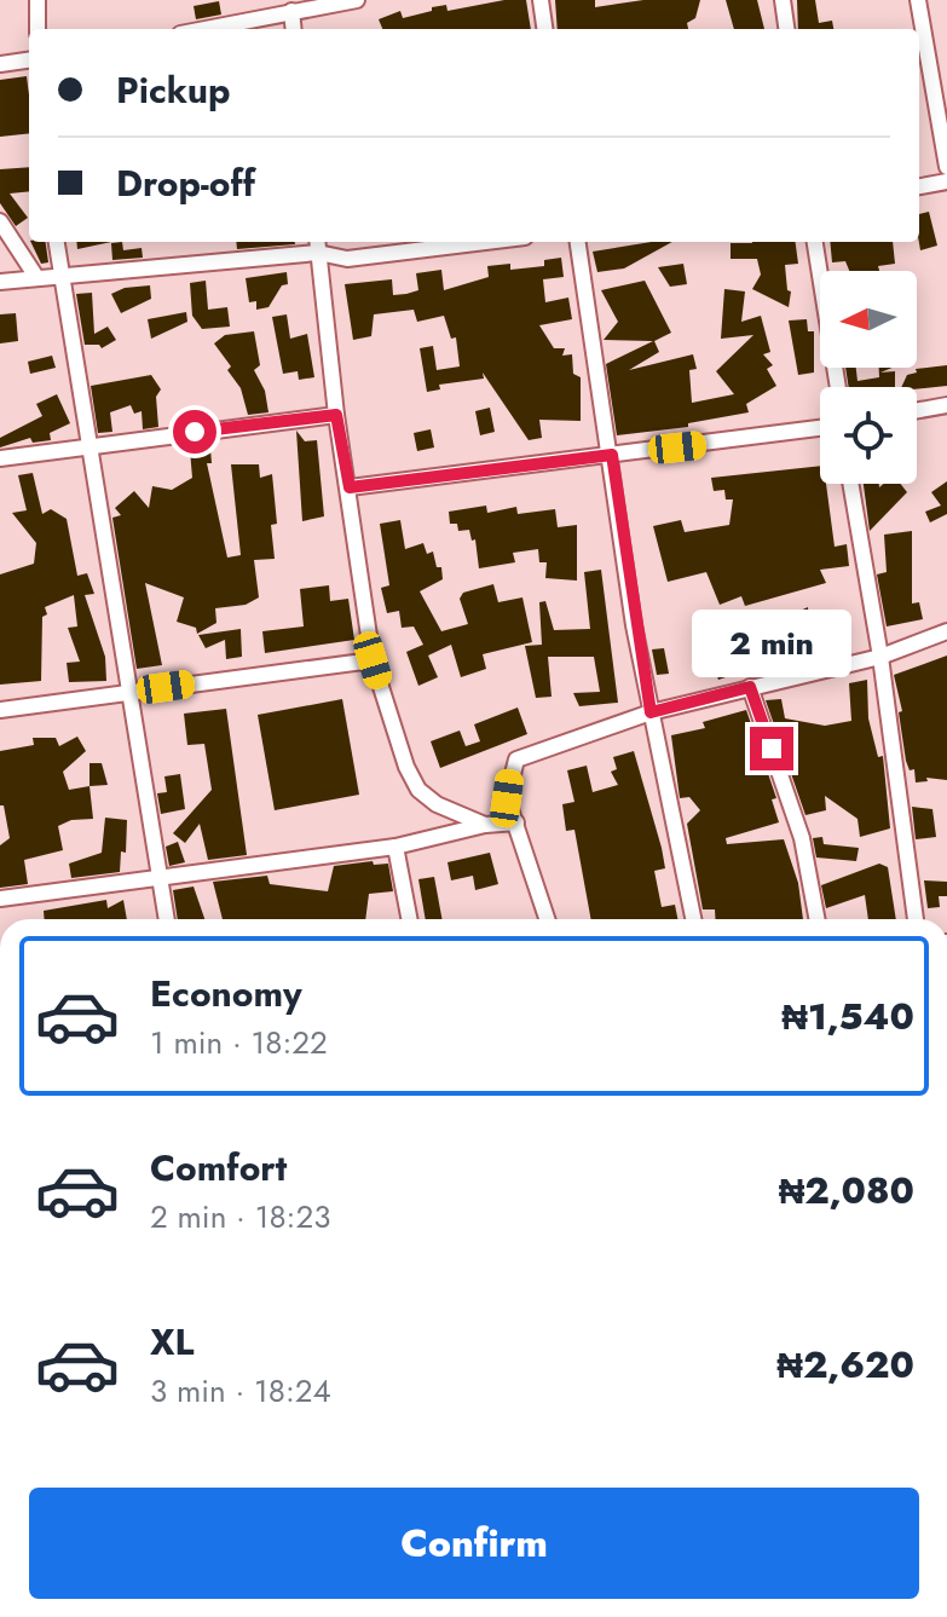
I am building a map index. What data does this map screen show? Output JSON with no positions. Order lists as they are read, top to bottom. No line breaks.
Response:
{"north":"left","page":{"banner":["Pickup","Drop-off"],"bubble":"2 min","list":[{"name":"Economy","note":"1 min · 18:22","value":"₦1,540"},{"name":"Comfort","note":"2 min · 18:23","value":"₦2,080"},{"name":"XL","note":"3 min · 18:24","value":"₦2,620"}],"buttons":"Confirm"}}
